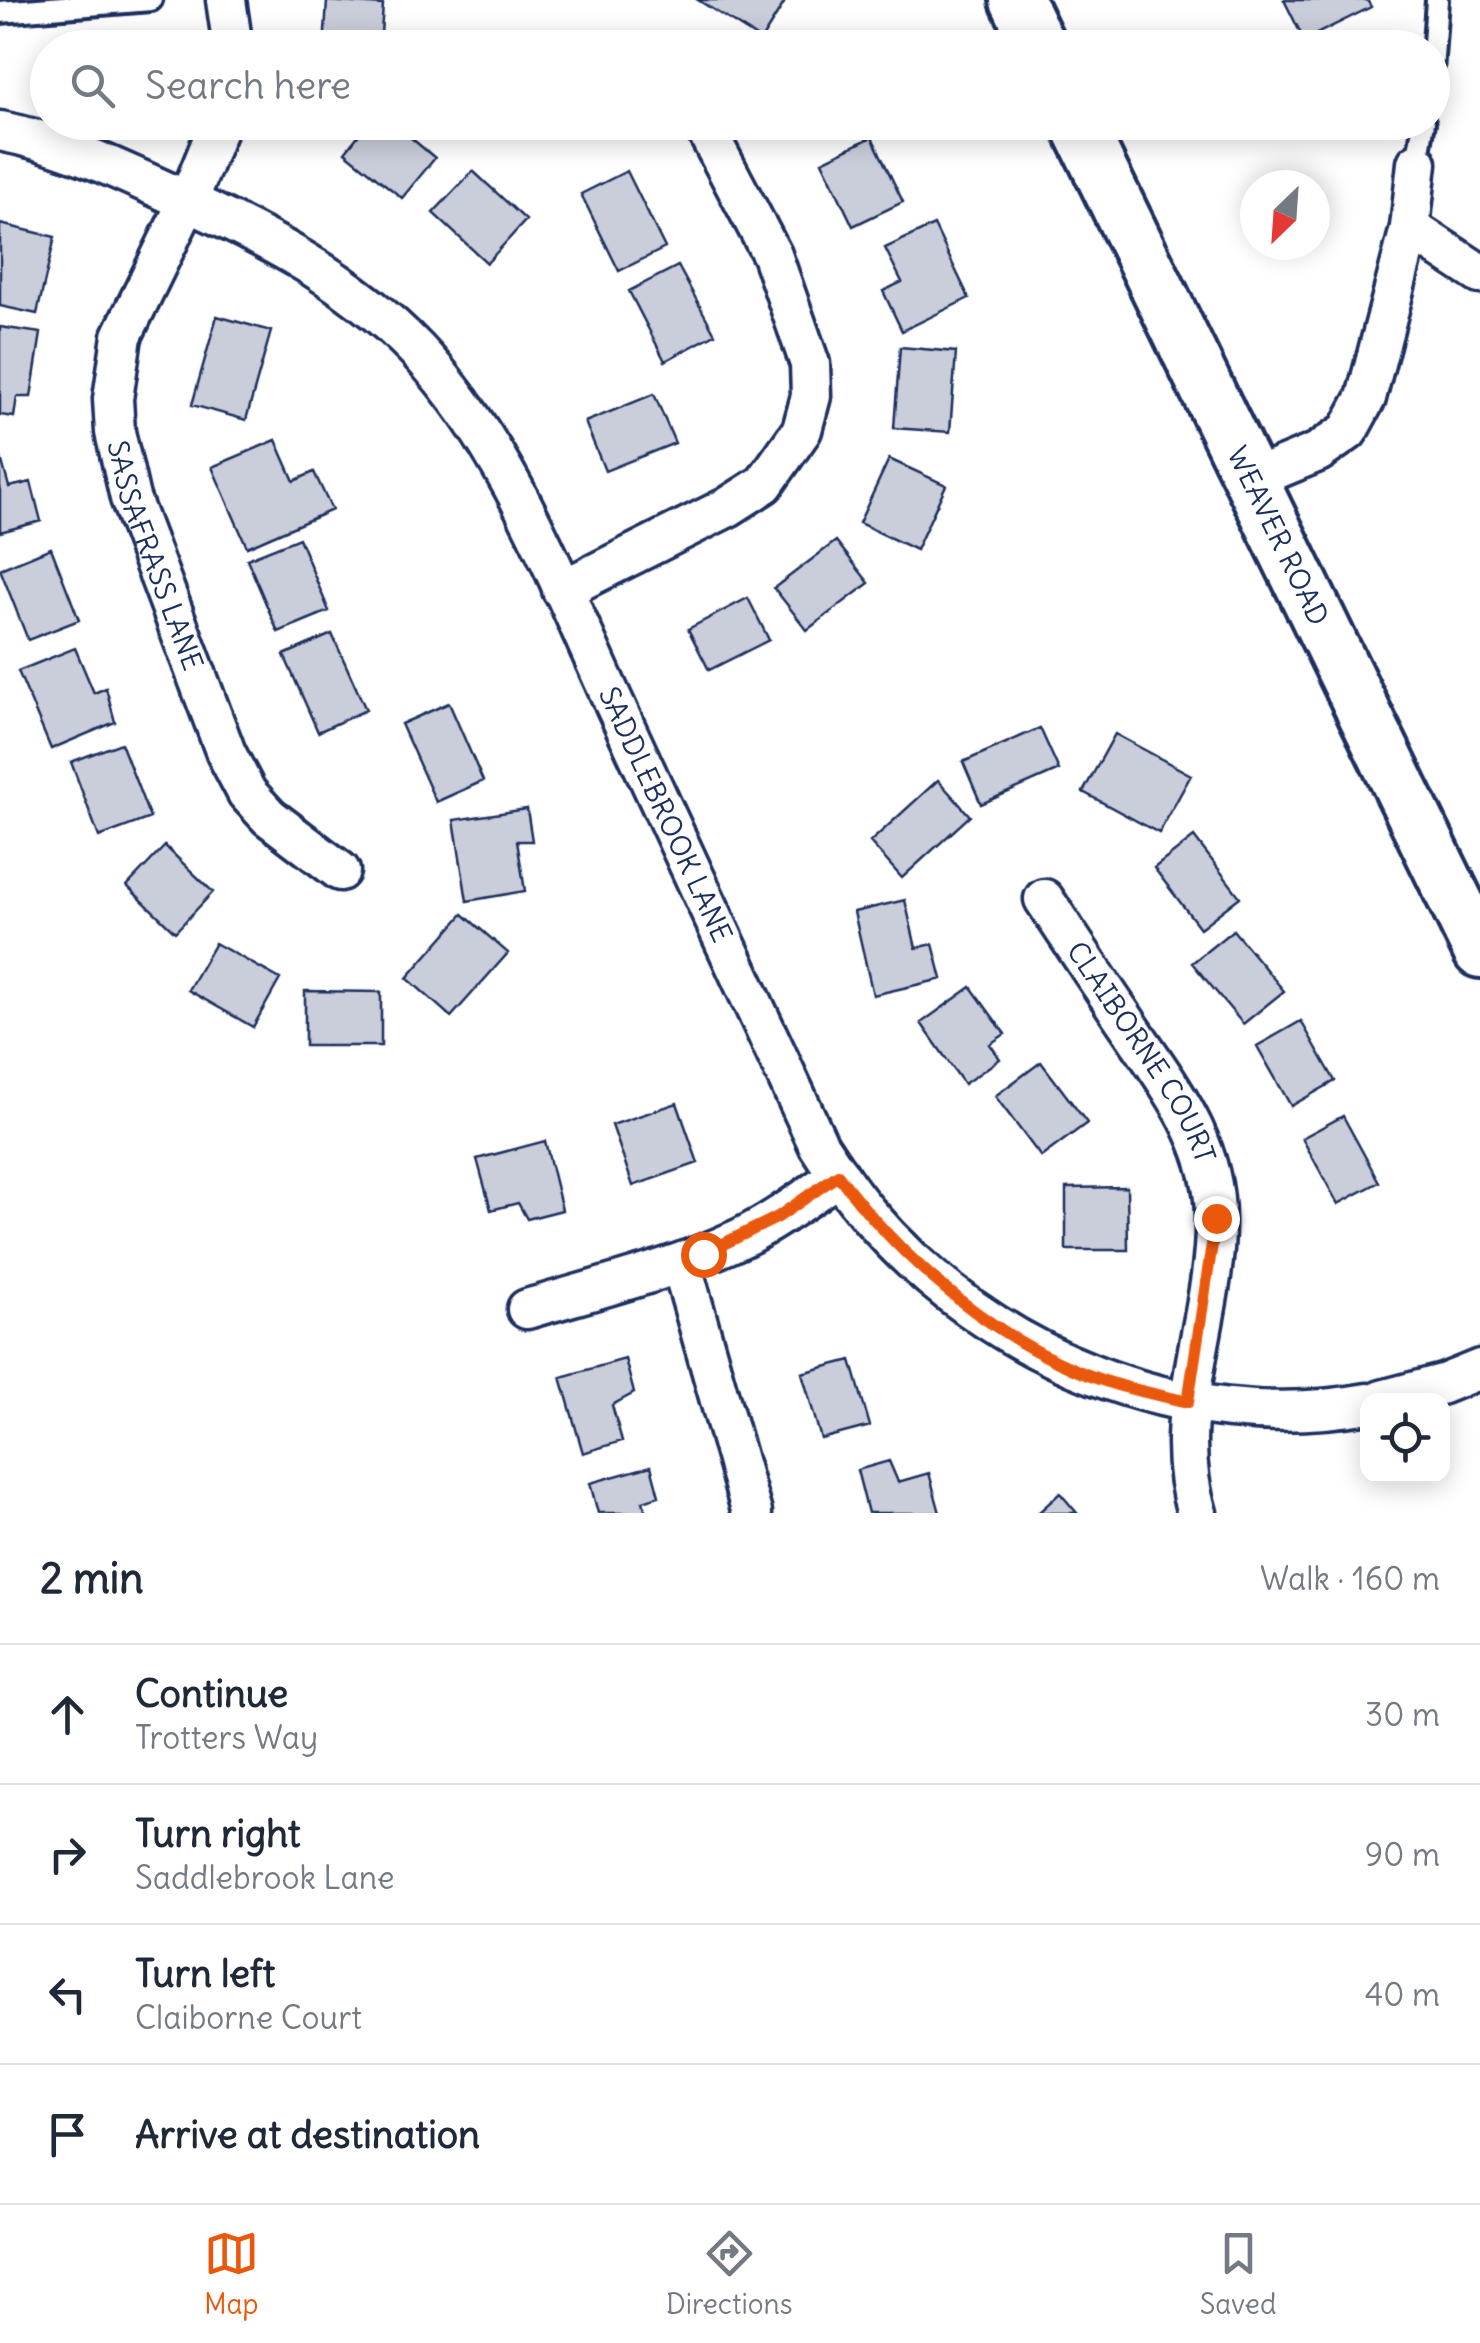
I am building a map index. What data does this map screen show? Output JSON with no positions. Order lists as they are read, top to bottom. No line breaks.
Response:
{"streets":{"main road":["WEAVER ROAD"],"street":["SASSAFRASS LANE","SADDLEBROOK LANE","CLAIBORNE COURT"]},"crossings":[["SASSAFRASS LANE","SADDLEBROOK LANE"],["SADDLEBROOK LANE","CLAIBORNE COURT"]],"north":"bottom left","page":{"search":"Search here","heading":["2 min","Walk · 160 m"],"list":[["Continue","Trotters Way","30 m"],["Turn right","Saddlebrook Lane","90 m"],["Turn left","Claiborne Court","40 m"],"Arrive at destination"],"nav":["Map","Directions","Saved"]}}
